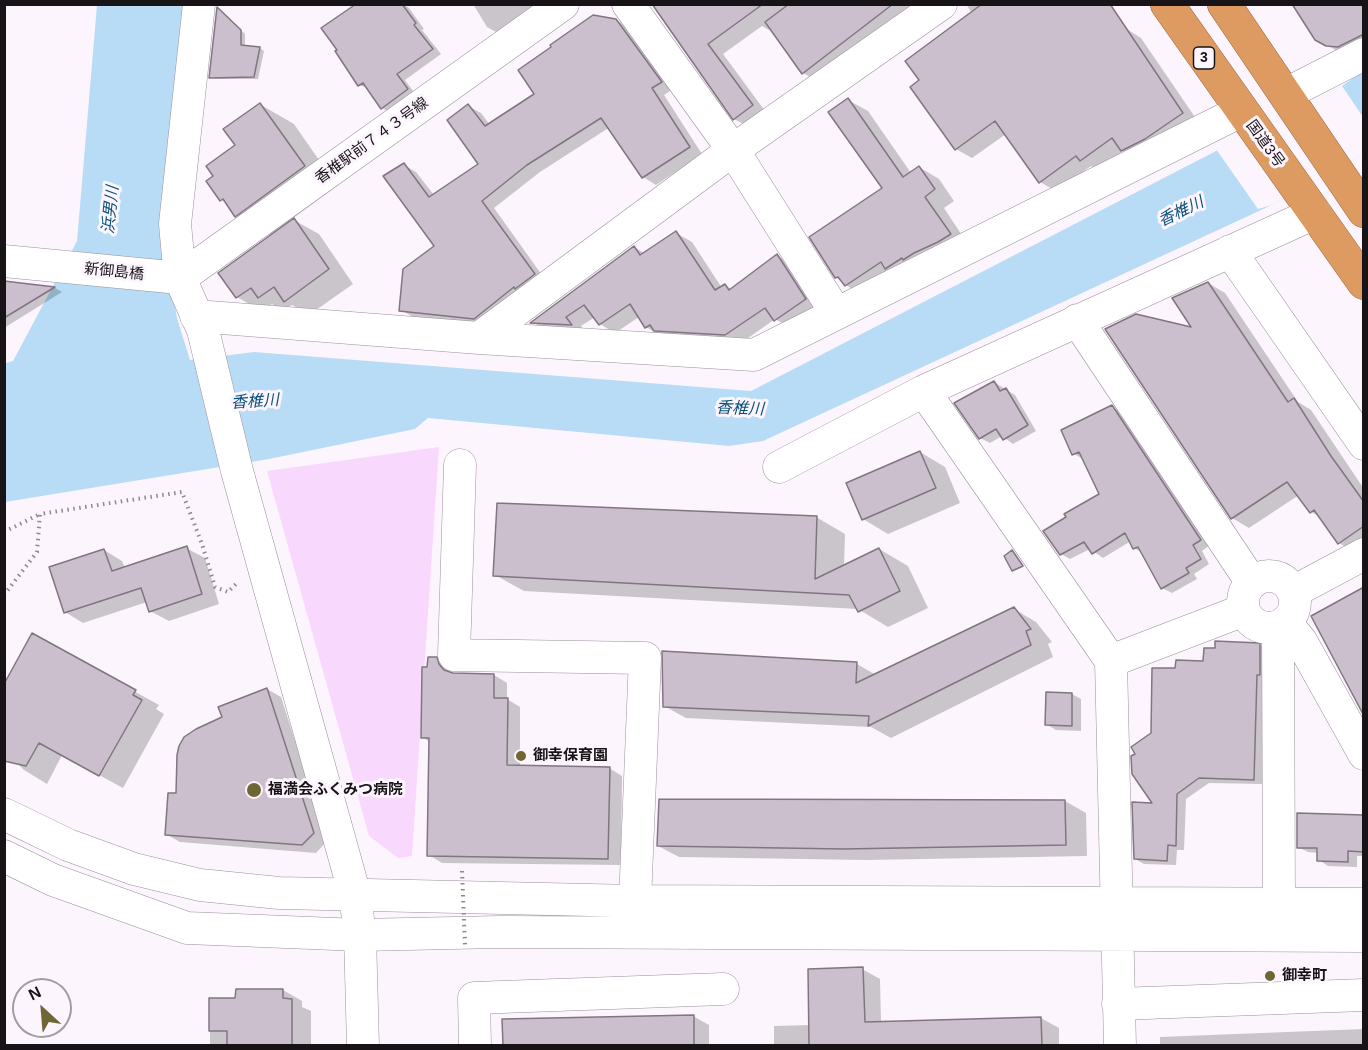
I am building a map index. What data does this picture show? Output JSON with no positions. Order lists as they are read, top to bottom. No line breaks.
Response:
{"streets":{"highway":["3","国道3号"],"street":["香椎駅前７４３号線","新御島橋"]},"crossings":[["香椎駅前７４３号線","新御島橋"]],"water":["浜男川","香椎川"],"places":["御幸保育園","福満会ふくみつ病院","御幸町"],"north":"top left"}
